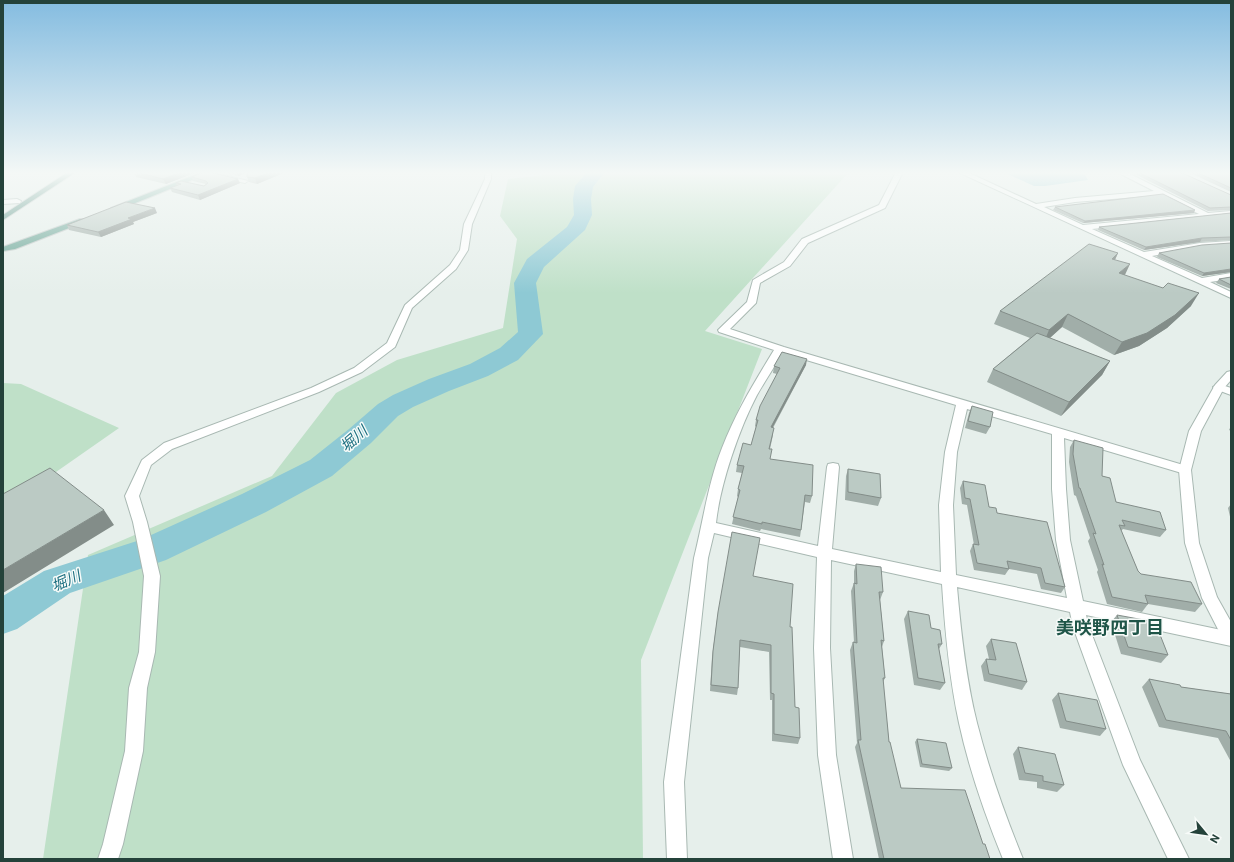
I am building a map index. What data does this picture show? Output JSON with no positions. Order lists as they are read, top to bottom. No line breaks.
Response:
{"districts":["美咲野四丁目"],"water":["堀川"],"north":"bottom right"}
